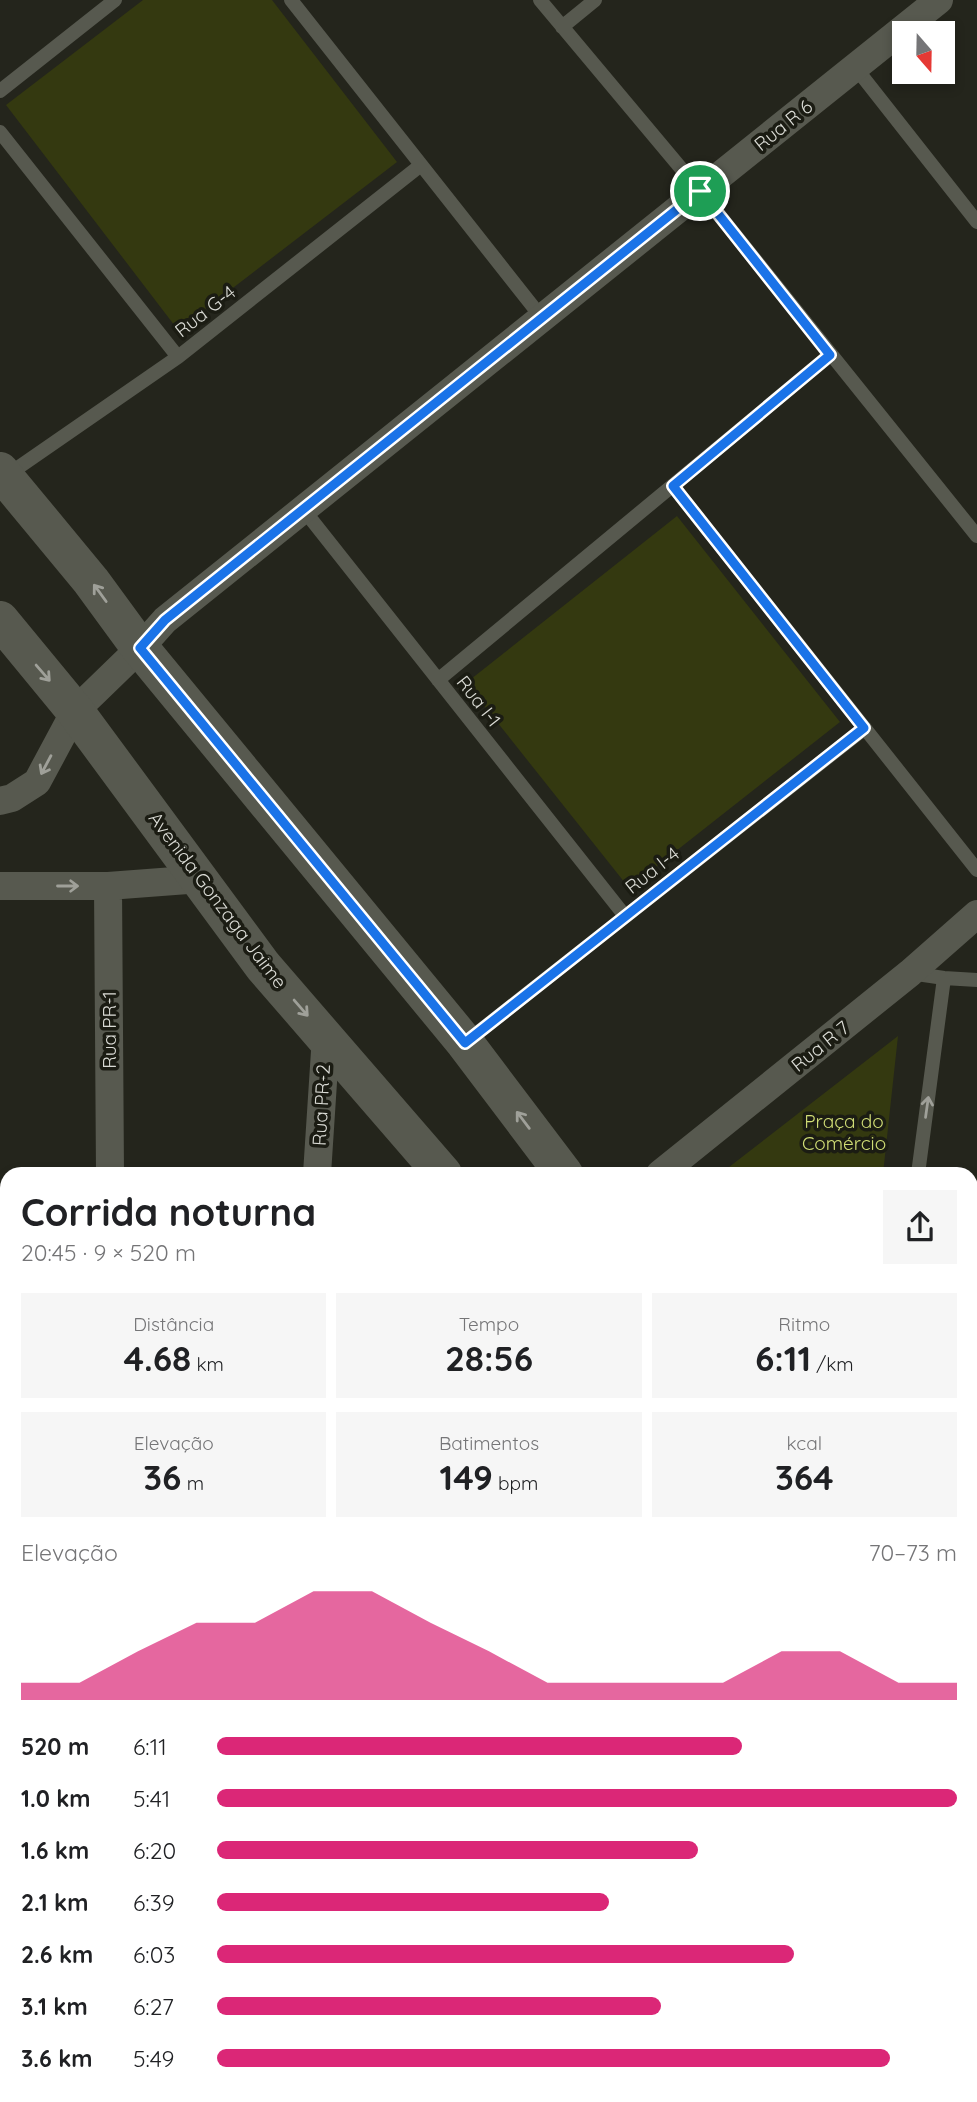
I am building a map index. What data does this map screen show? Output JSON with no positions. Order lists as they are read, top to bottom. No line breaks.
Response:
{"streets":{"main road":["Avenida Gonzaga Jaime"],"street":["Rua R 6","Rua PR-1","Rua R 7","Rua PR-2"],"lane":["Rua G-4","Rua I-1","Rua I-4"]},"crossings":[["Rua R 6","Rua I-1"],["Rua R 6","Avenida Gonzaga Jaime"],["Rua I-1","Rua I-4"],["Avenida Gonzaga Jaime","Rua PR-2"]],"parks":["Praça do Comércio"],"north":"bottom","page":{"heading":["Corrida noturna","20:45 · 9 × 520 m"],"stats":[["Distância","4.68 km"],["Tempo","28:56"],["Ritmo","6:11 /km"],["Elevação","36 m"],["Batimentos","149 bpm"],["kcal","364"]],"chart":["Elevação","70–73 m"],"list":[{"name":"520 m","note":"6:11"},{"name":"1.0 km","note":"5:41"},{"name":"1.6 km","note":"6:20"},{"name":"2.1 km","note":"6:39"},{"name":"2.6 km","note":"6:03"},{"name":"3.1 km","note":"6:27"},{"name":"3.6 km","note":"5:49"}]}}
